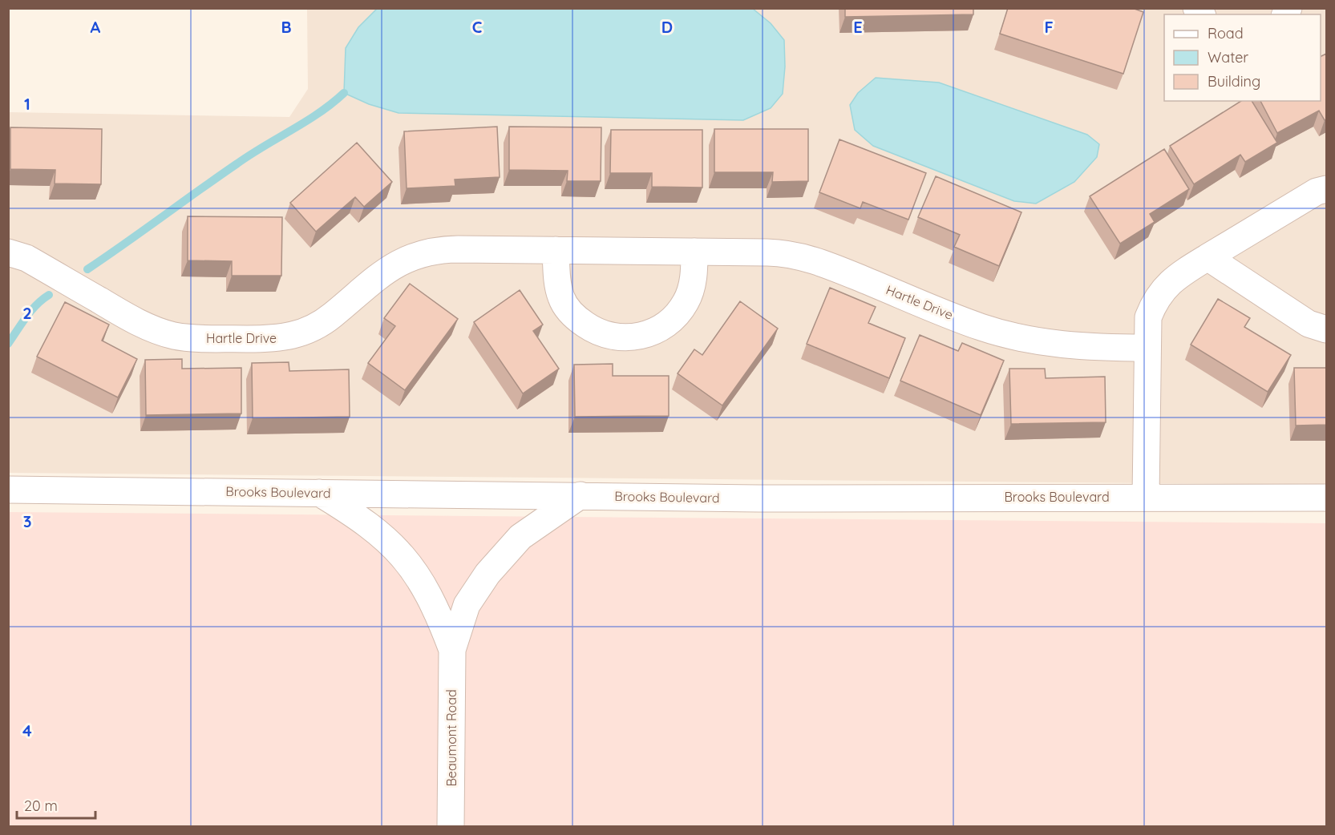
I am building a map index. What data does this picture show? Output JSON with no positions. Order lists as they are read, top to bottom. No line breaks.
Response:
{"streets":{"street":["Hartle Drive","Brooks Boulevard","Beaumont Road"]},"crossings":[["Brooks Boulevard","Beaumont Road"]],"legend":["Road","Water","Building"],"scale_bar":"20 m","grid":{"columns":["A","B","C","D","E","F"],"rows":["1","2","3","4"]}}
